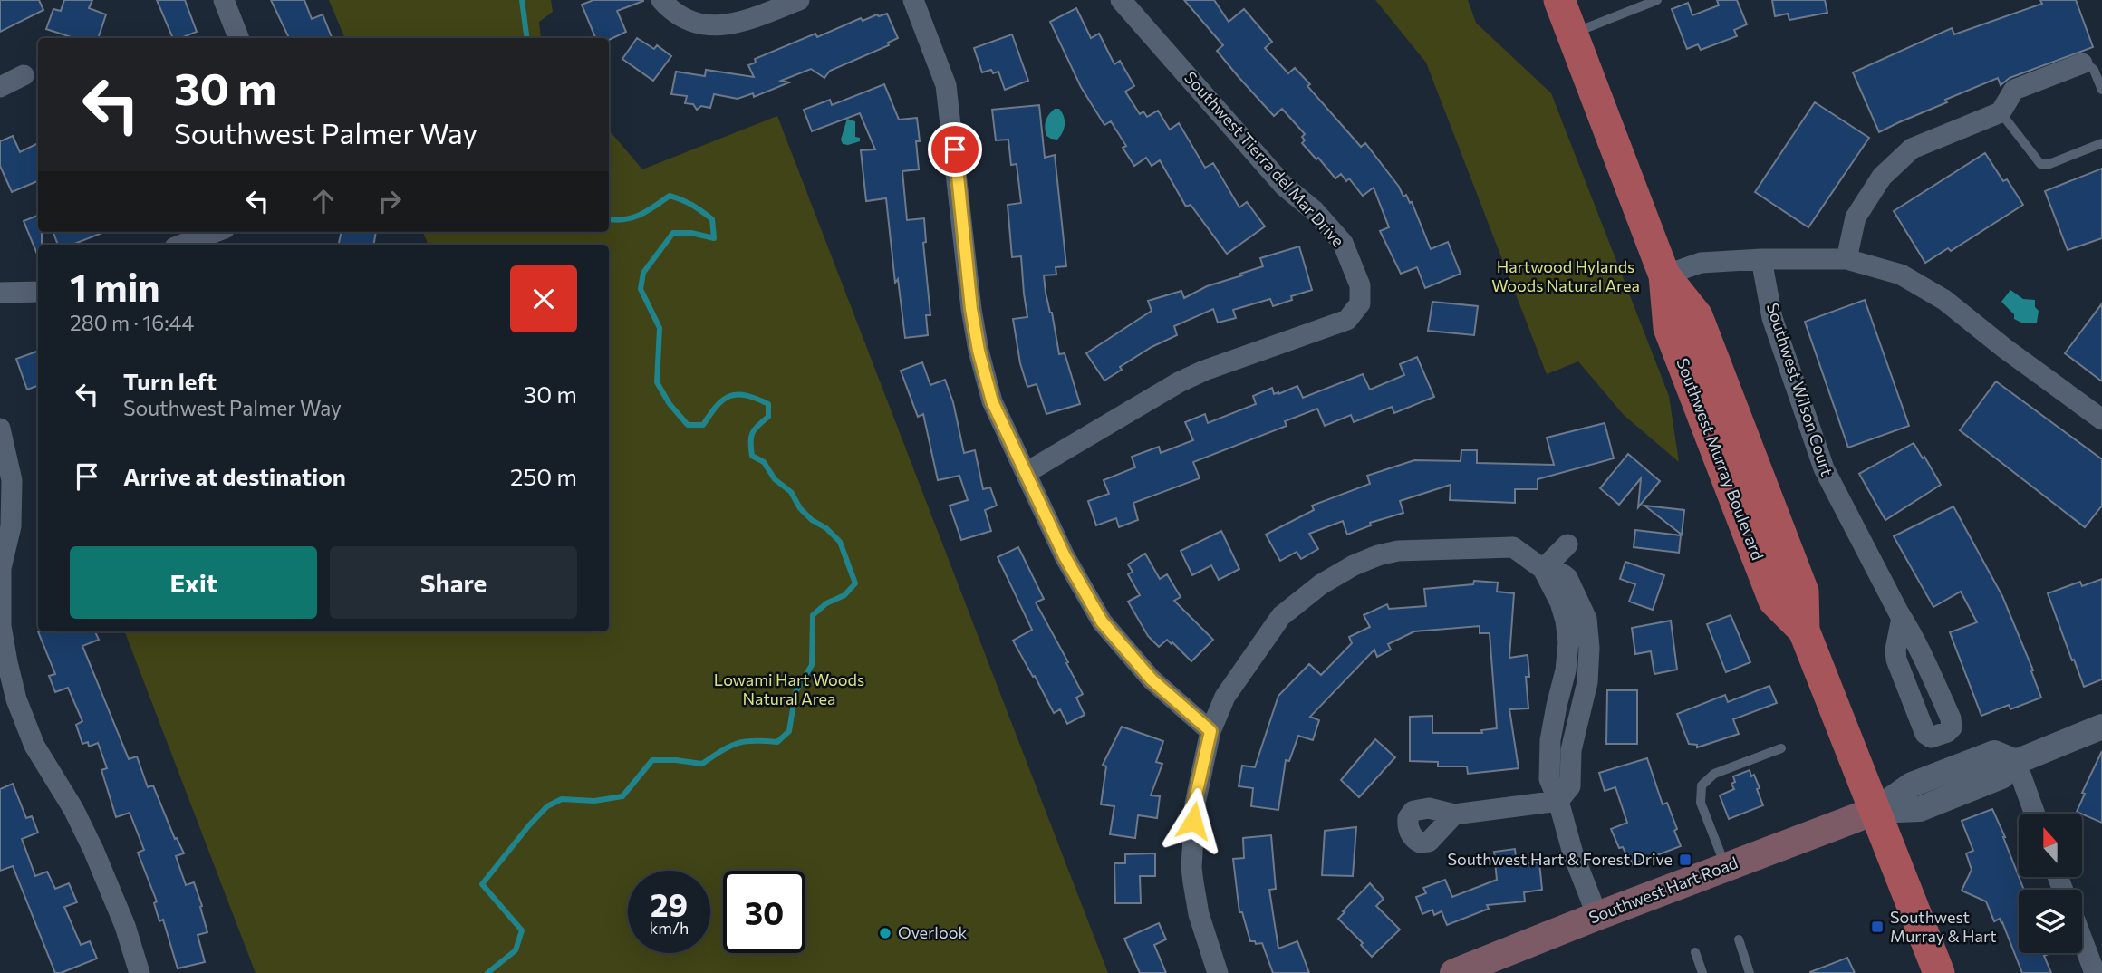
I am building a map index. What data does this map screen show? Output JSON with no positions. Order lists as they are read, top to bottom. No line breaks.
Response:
{"streets":{"main road":["Southwest Murray Boulevard","Southwest Hart Road"],"street":["Southwest Tierra del Mar Drive","Southwest Wilson Court"]},"crossings":[["Southwest Murray Boulevard","Southwest Hart Road"]],"parks":["Hartwood Hylands Woods Natural Area","Lowami Hart Woods Natural Area"],"places":{"transit":["Southwest Hart & Forest Drive","Southwest Murray & Hart"],"other":["Overlook"]},"north":"top","page":{"turn":["30 m","Southwest Palmer Way"],"heading":["1 min","280 m · 16:44"],"list":[{"name":"Turn left","note":"Southwest Palmer Way","value":"30 m"},{"name":"Arrive at destination","value":"250 m"}],"buttons":["Exit","Share"],"speed":"29 km/h","limit":"30"}}
